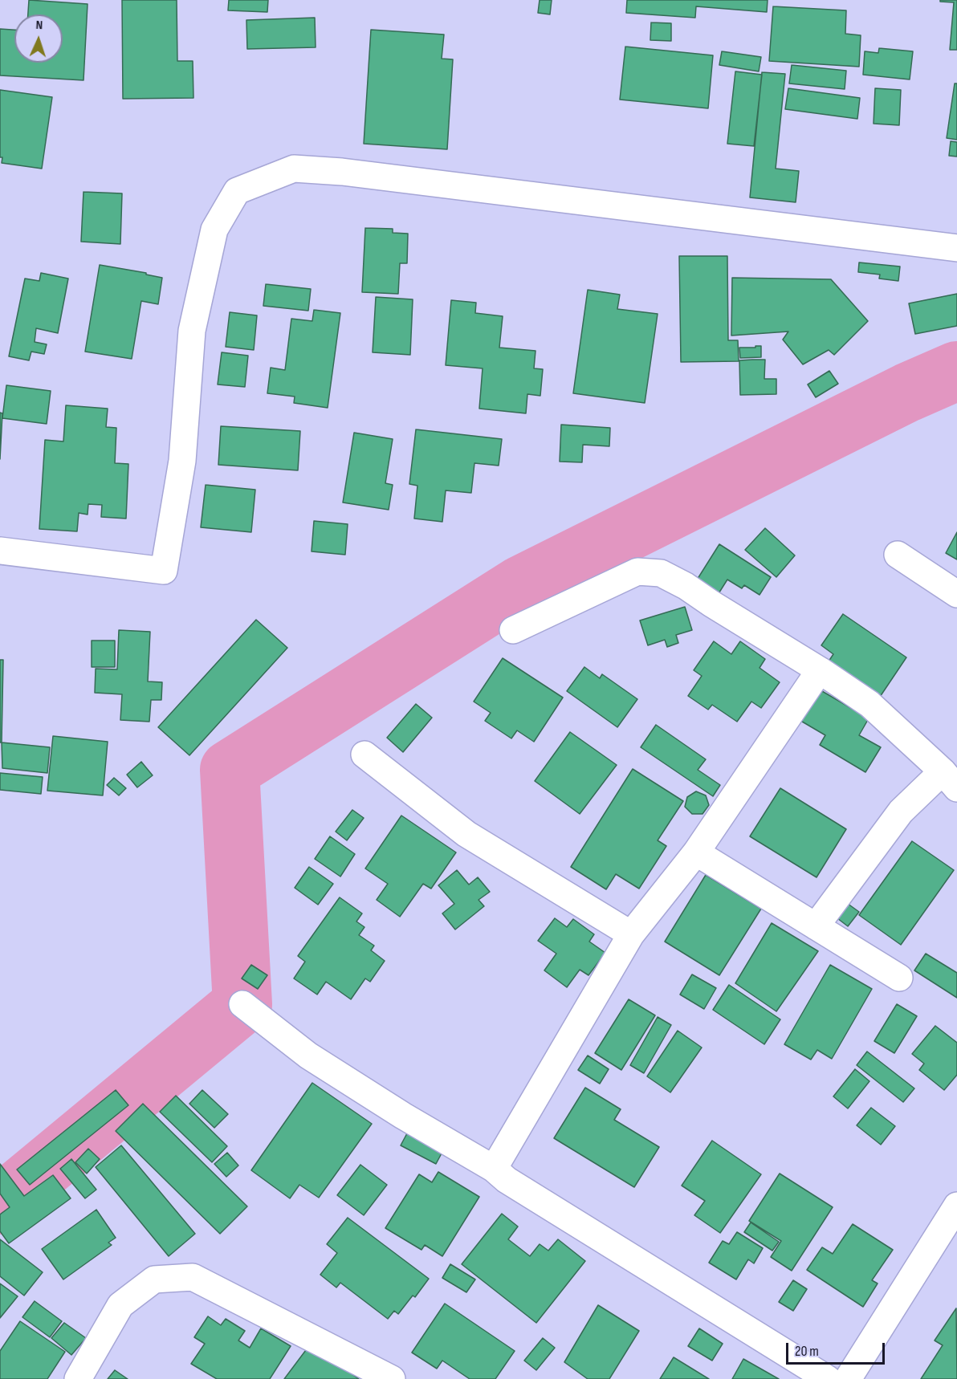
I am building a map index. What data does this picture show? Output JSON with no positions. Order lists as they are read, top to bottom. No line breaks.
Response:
{"scale_bar":"20 m","north":"top"}
